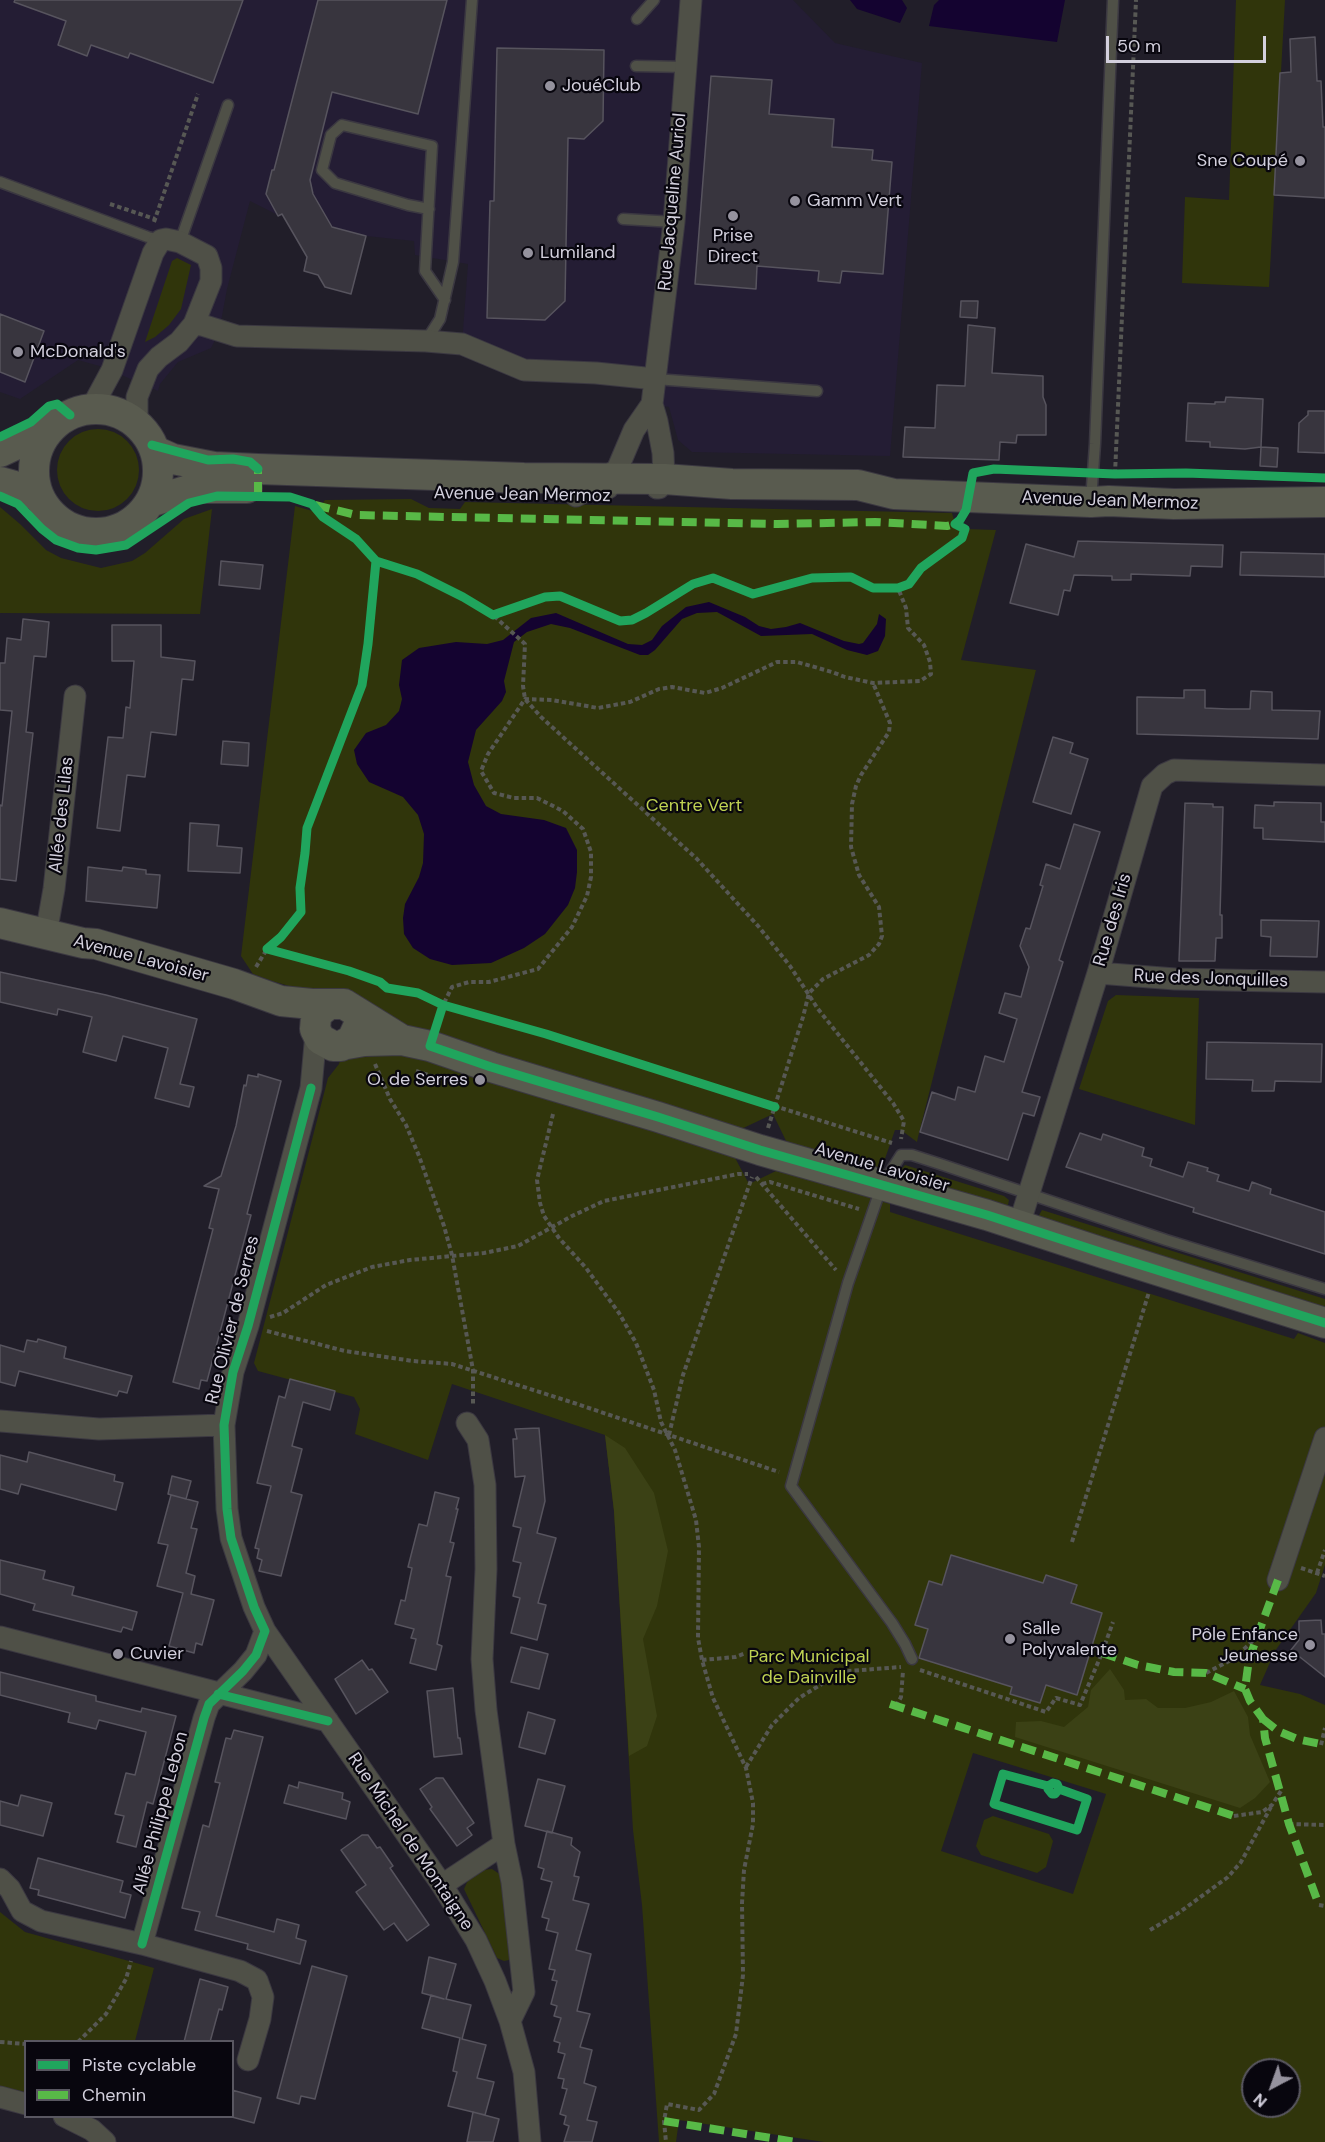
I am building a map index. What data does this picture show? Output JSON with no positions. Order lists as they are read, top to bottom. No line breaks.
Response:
{"streets":{"main road":["Avenue Jean Mermoz","Avenue Lavoisier"],"street":["Rue Jacqueline Auriol","Allée des Lilas","Rue des Iris","Rue des Jonquilles","Rue Olivier de Serres","Allée Philippe Lebon","Rue Michel de Montaigne"]},"crossings":[["Allée des Lilas","Avenue Lavoisier"],["Rue des Iris","Avenue Lavoisier"],["Rue des Iris","Rue des Jonquilles"],["Avenue Lavoisier","Rue Olivier de Serres"],["Rue Olivier de Serres","Allée Philippe Lebon"],["Rue Olivier de Serres","Rue Michel de Montaigne"],["Allée Philippe Lebon","Rue Michel de Montaigne"]],"parks":["Centre Vert","Parc Municipal de Dainville"],"places":["JouéClub","Sne Coupé","Gamm Vert","Prise Direct","Lumiland","McDonald's","O. de Serres","Salle Polyvalente","Pôle Enfance Jeunesse","Cuvier"],"legend":["Piste cyclable","Chemin"],"scale_bar":"50 m","north":"bottom left"}
